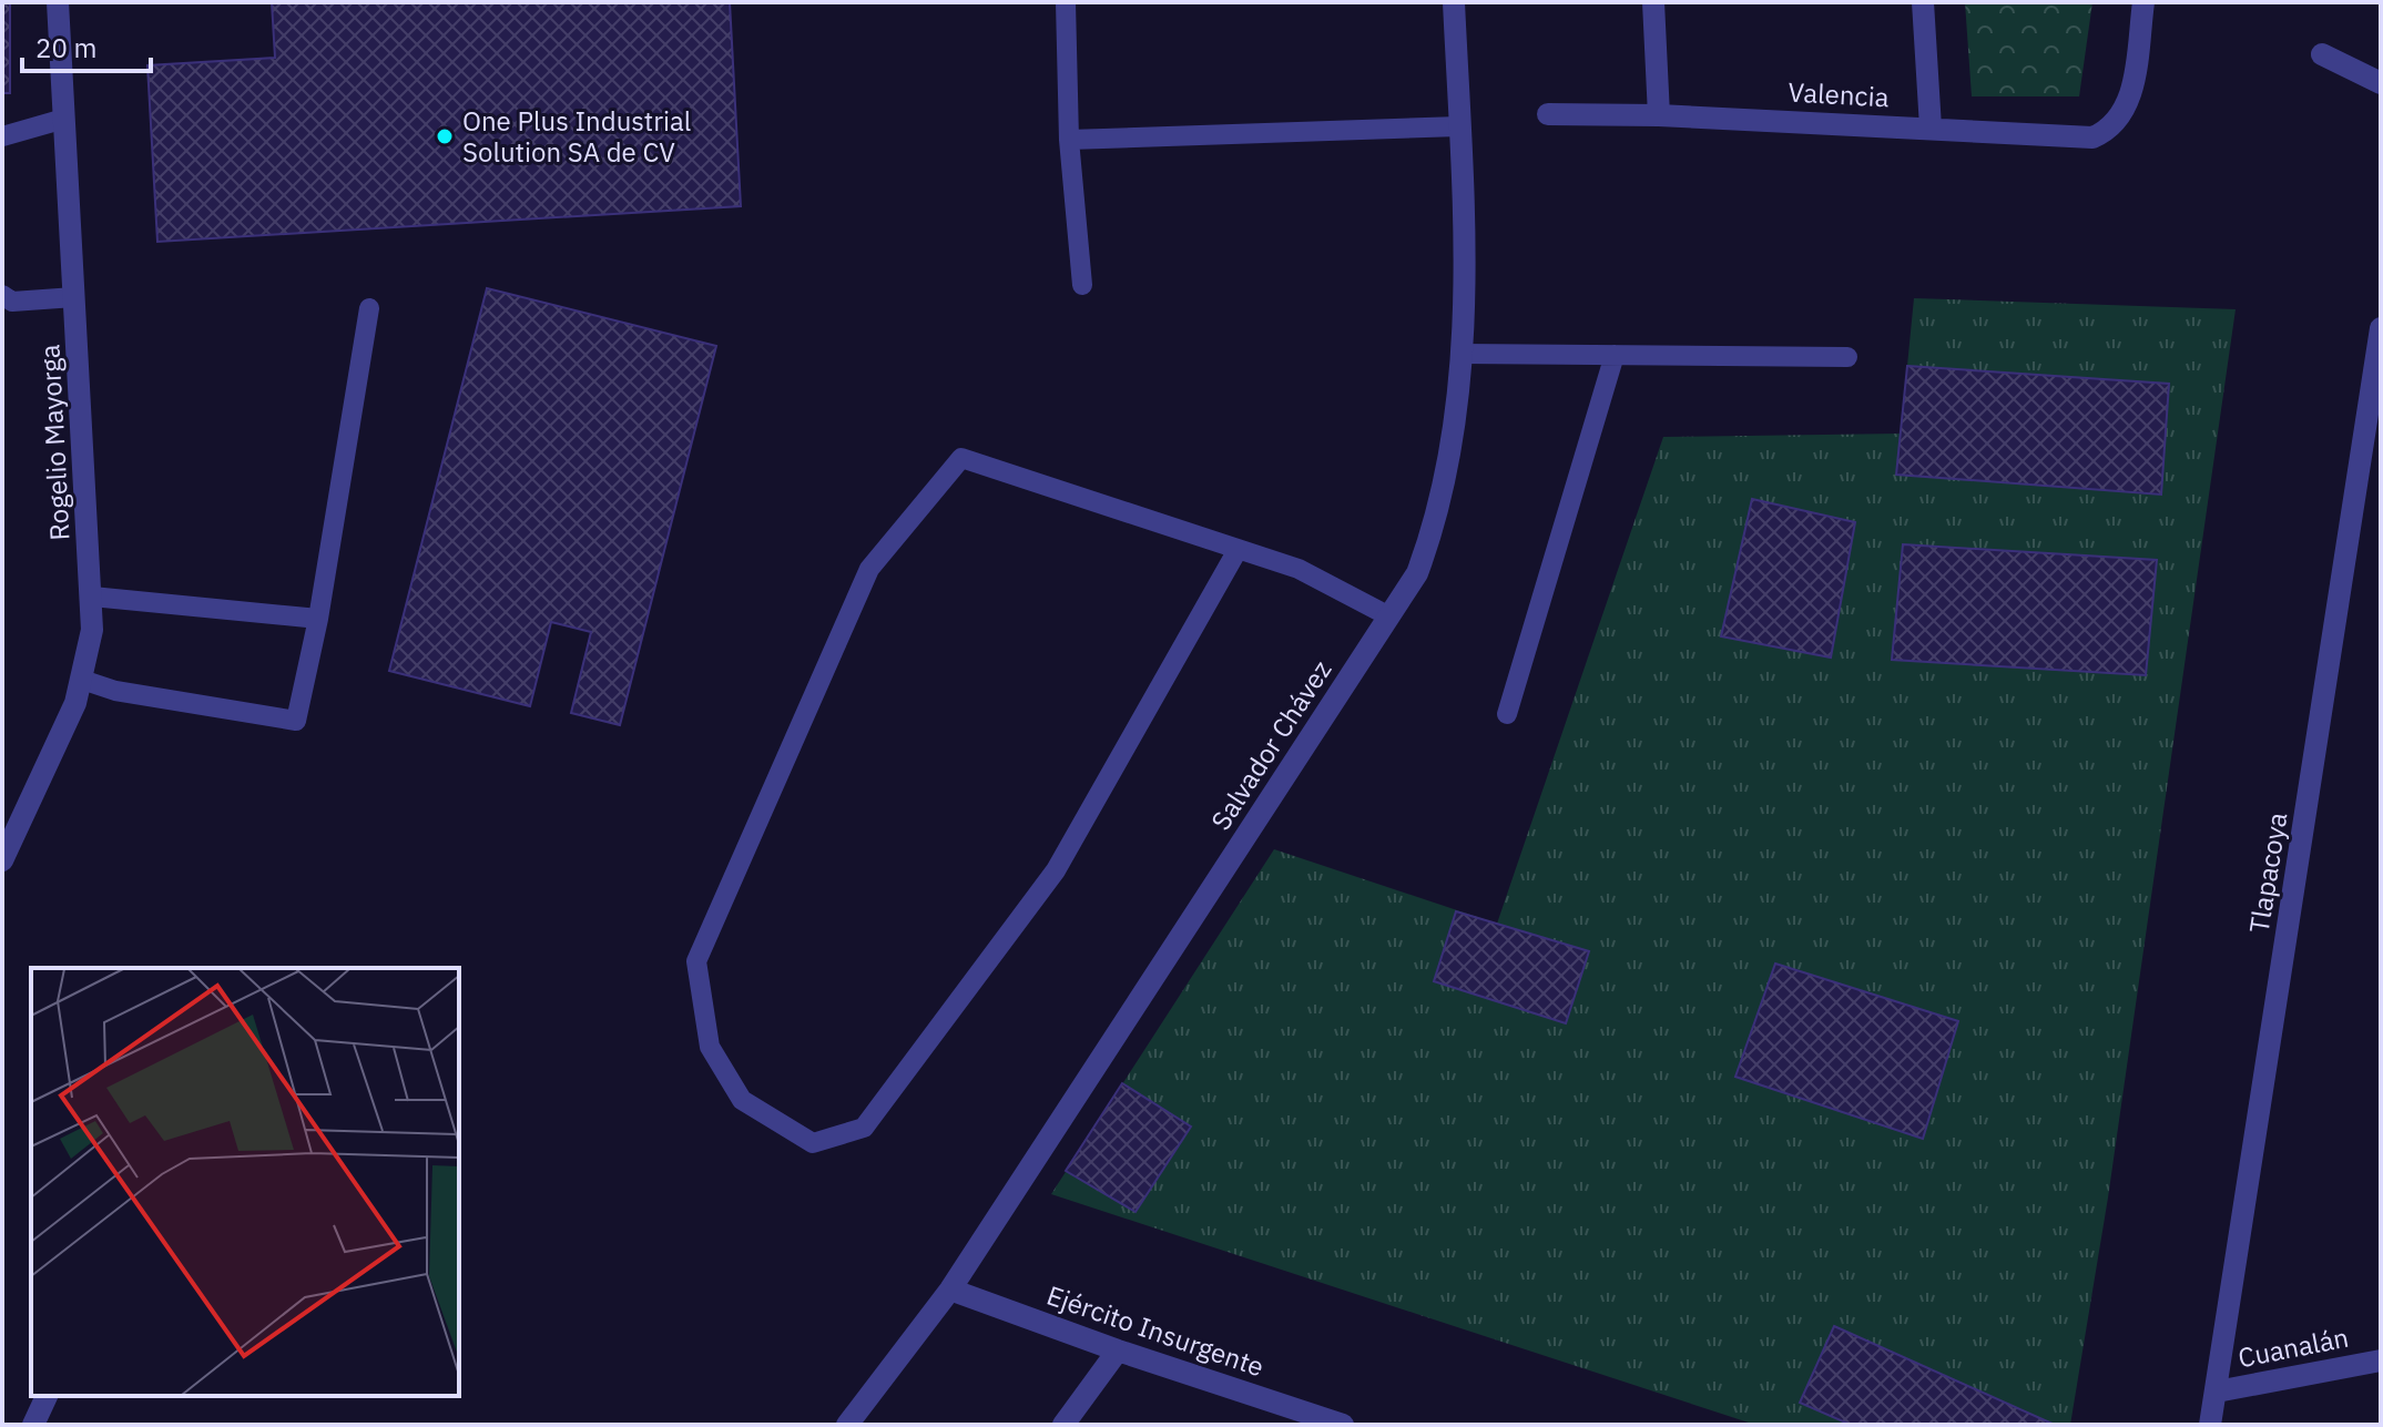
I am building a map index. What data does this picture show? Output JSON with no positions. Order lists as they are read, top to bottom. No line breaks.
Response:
{"streets":{"street":["Valencia","Rogelio Mayorga","Salvador Chávez","Tlapacoya","Ejército Insurgente","Cuanalán"]},"crossings":[["Salvador Chávez","Ejército Insurgente"],["Tlapacoya","Cuanalán"]],"places":["One Plus Industrial Solution SA de CV"],"scale_bar":"20 m"}
